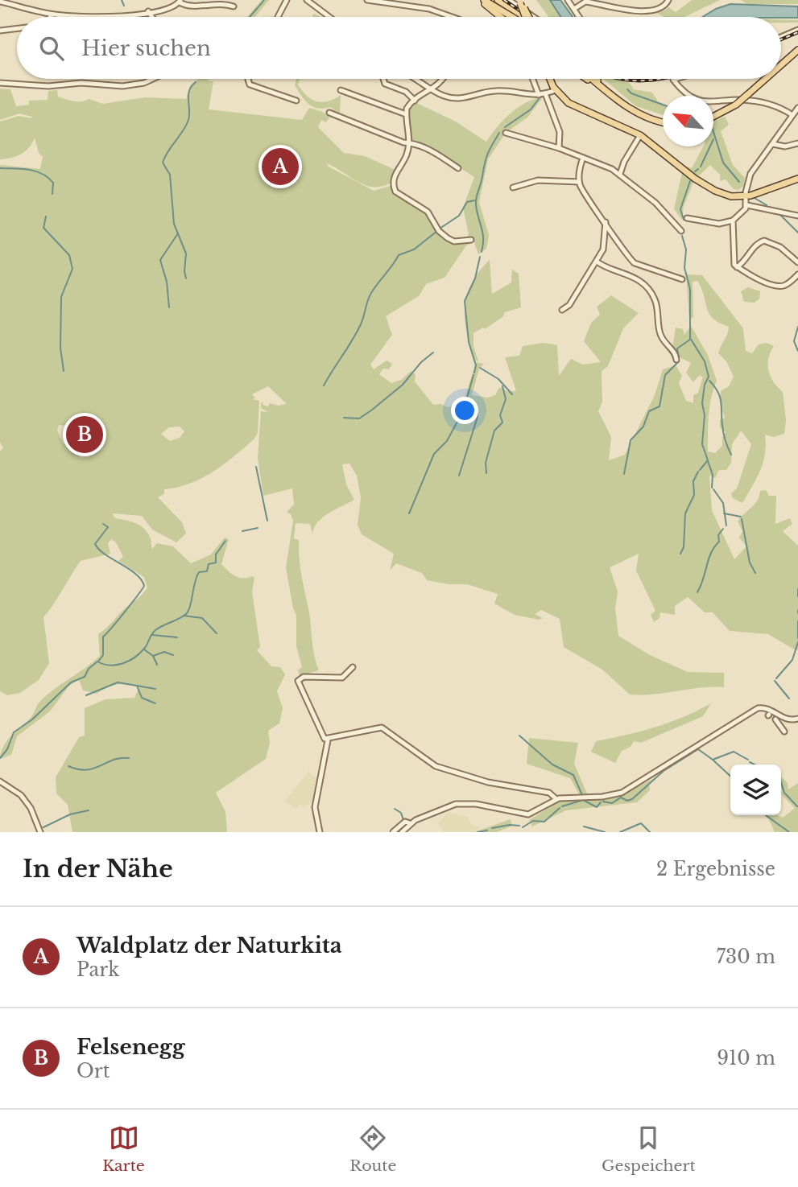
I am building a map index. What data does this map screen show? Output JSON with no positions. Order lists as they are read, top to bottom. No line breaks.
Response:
{"north":"top left","page":{"search":"Hier suchen","pins":["A","B"],"heading":["In der Nähe","2 Ergebnisse"],"list":[{"mark":"A","name":"Waldplatz der Naturkita","note":"Park","value":"730 m"},{"mark":"B","name":"Felsenegg","note":"Ort","value":"910 m"}],"nav":["Karte","Route","Gespeichert"]}}
